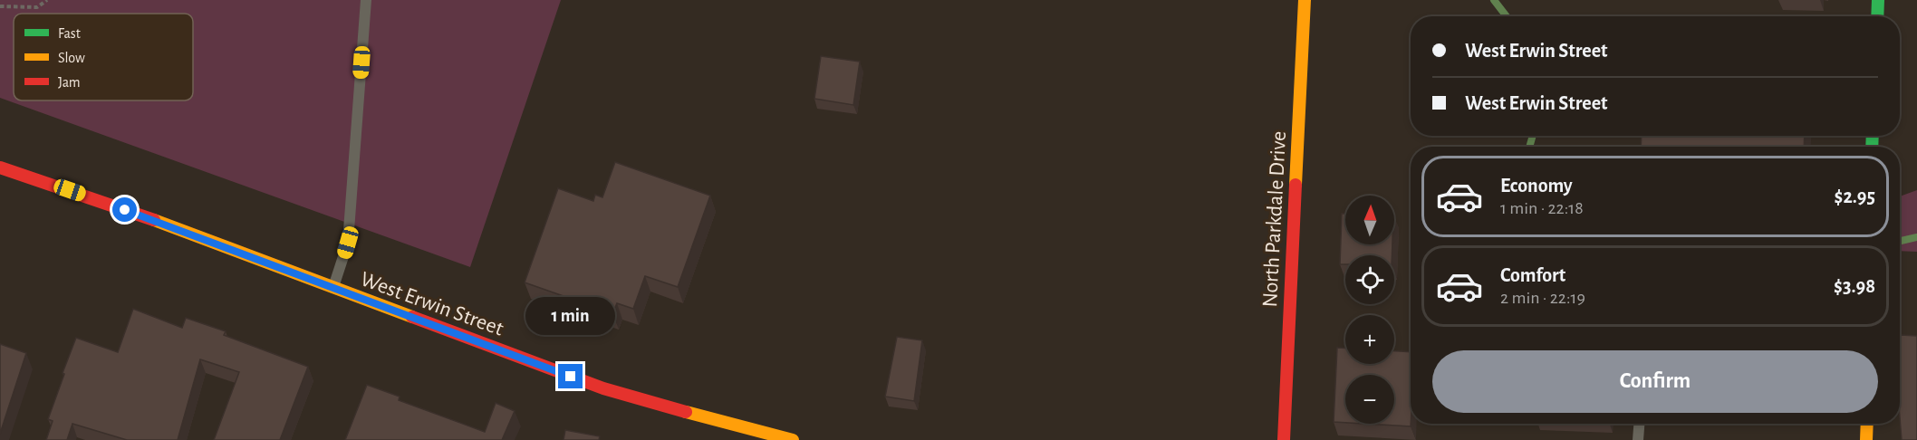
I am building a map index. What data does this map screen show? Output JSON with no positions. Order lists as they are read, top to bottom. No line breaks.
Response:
{"streets":{"main road":["North Parkdale Drive","West Erwin Street"]},"legend":["Fast","Slow","Jam"],"north":"top","page":{"banner":["West Erwin Street","West Erwin Street"],"list":[{"name":"Economy","note":"1 min · 22:18","value":"$2.95"},{"name":"Comfort","note":"2 min · 22:19","value":"$3.98"}],"map_buttons":["+","−"],"bubble":"1 min","buttons":"Confirm"}}
